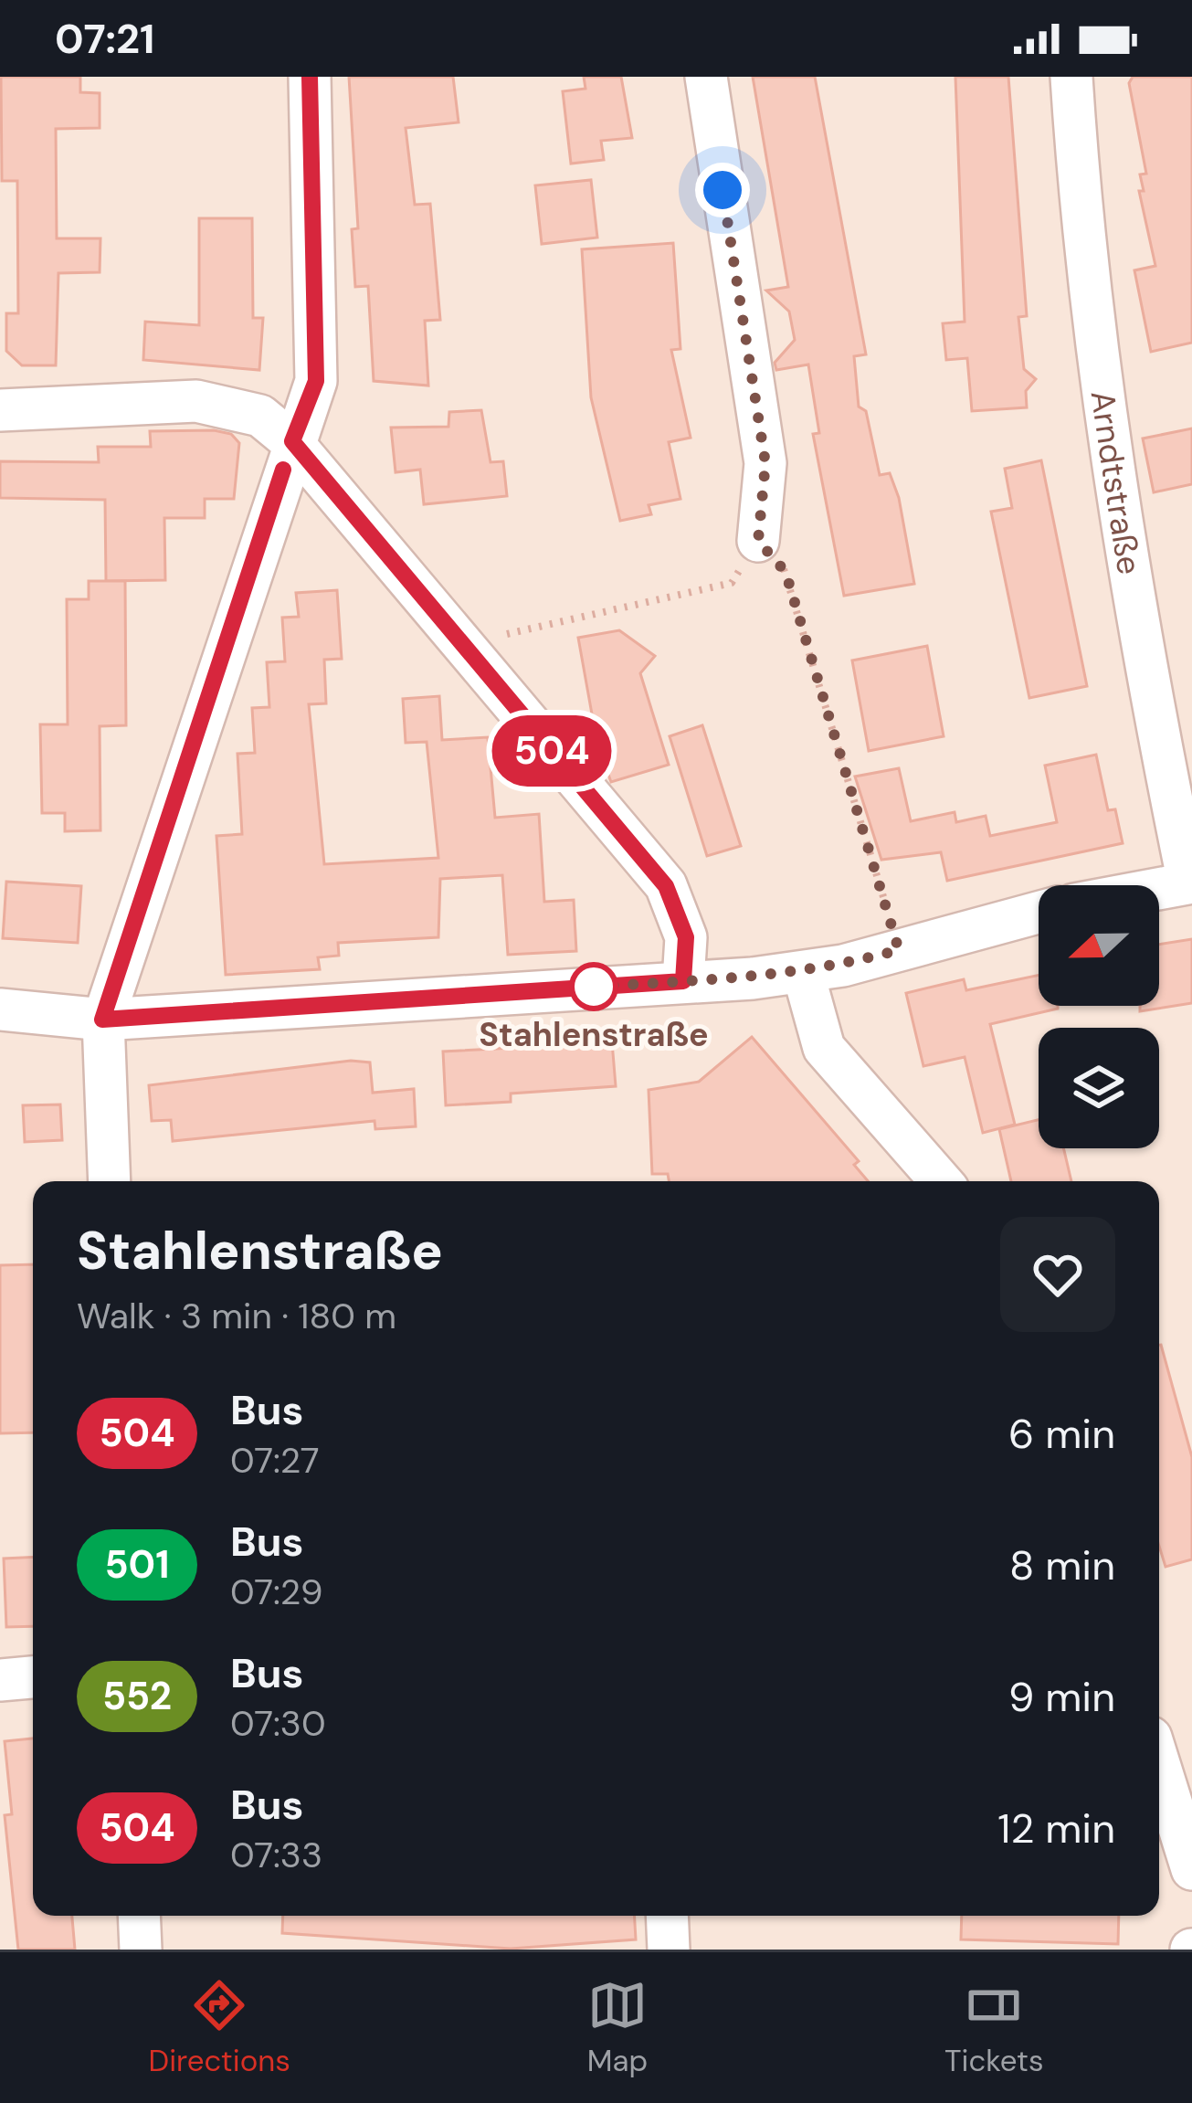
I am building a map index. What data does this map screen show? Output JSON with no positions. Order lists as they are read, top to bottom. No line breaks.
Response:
{"streets":{"street":["Arndtstraße"]},"places":["Stahlenstraße"],"lines":["bus line 504"],"north":"left","page":{"status":"07:21","on_map":"504","heading":["Stahlenstraße","Walk · 3 min · 180 m"],"list":[{"mark":"504","name":"Bus","note":"07:27","value":"6 min"},{"mark":"501","name":"Bus","note":"07:29","value":"8 min"},{"mark":"552","name":"Bus","note":"07:30","value":"9 min"},{"mark":"504","name":"Bus","note":"07:33","value":"12 min"}],"tabs":["Directions","Map","Tickets"]}}
